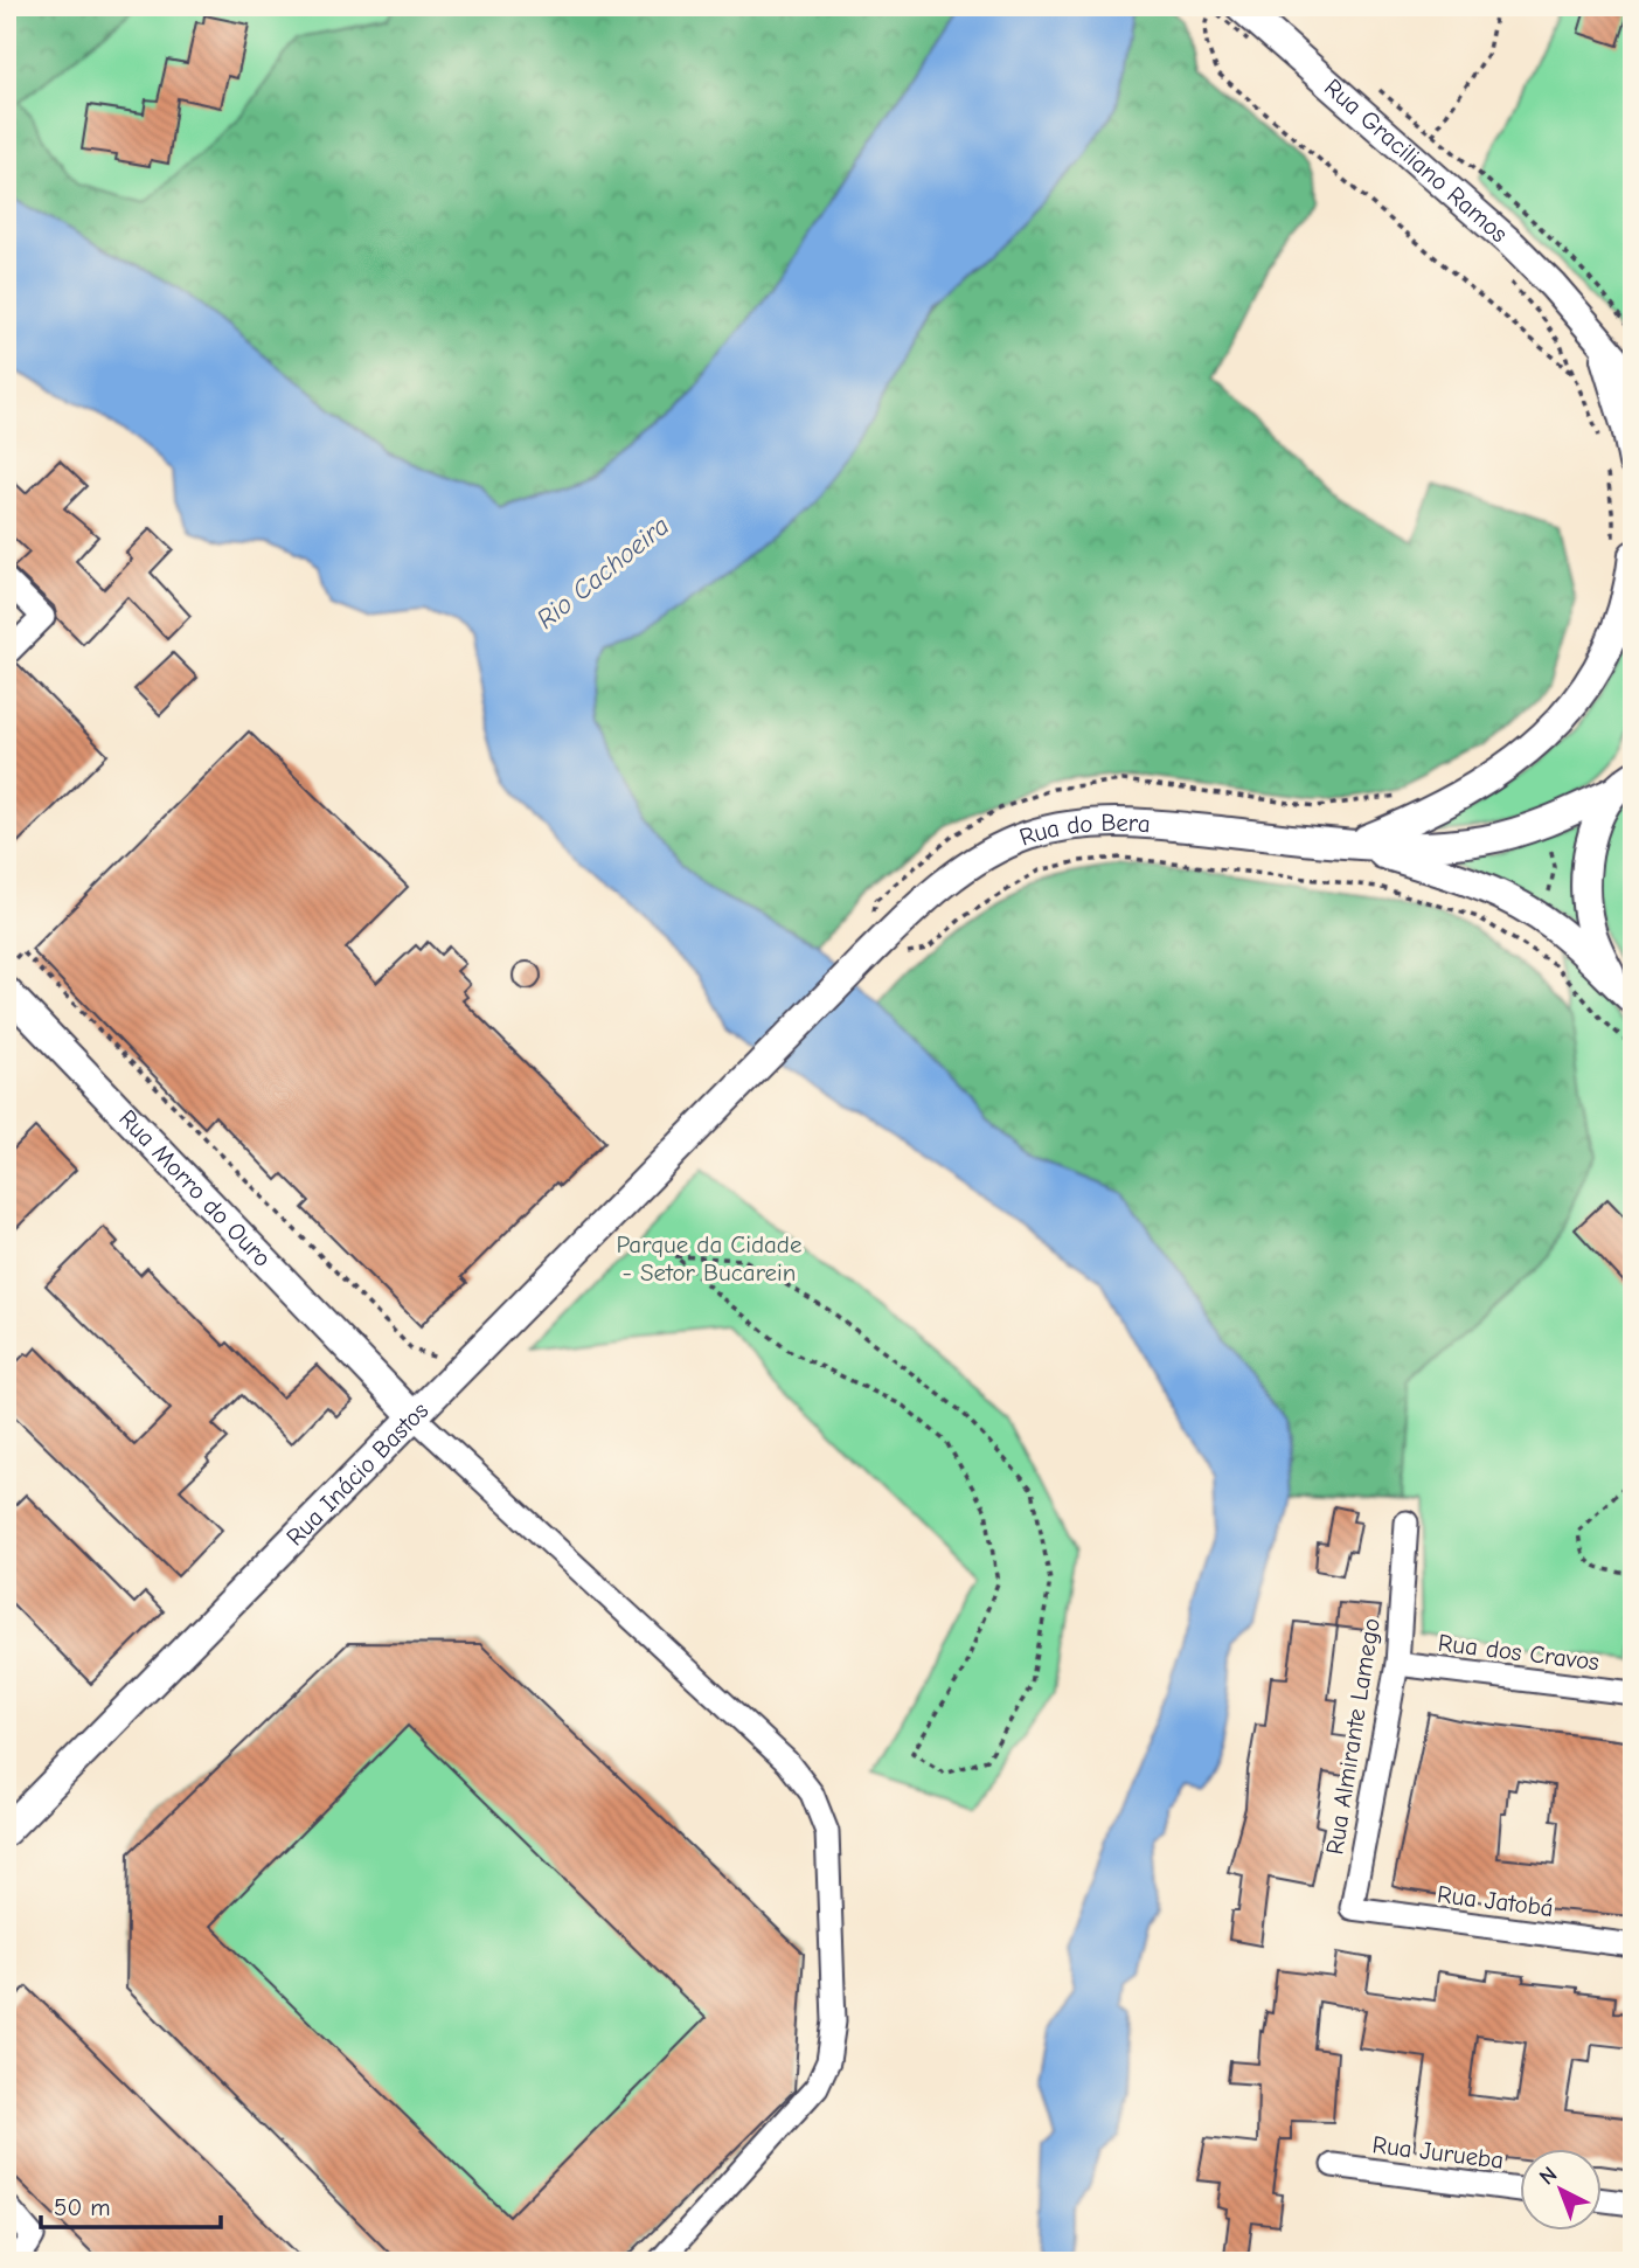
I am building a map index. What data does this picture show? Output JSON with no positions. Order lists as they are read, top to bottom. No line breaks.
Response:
{"streets":{"main road":["Rua Graciliano Ramos","Rua do Bera","Rua Morro do Ouro","Rua Inácio Bastos"],"street":["Rua dos Cravos","Rua Almirante Lamego","Rua Jatobá","Rua Jurueba"]},"crossings":[["Rua do Bera","Rua Inácio Bastos"],["Rua Morro do Ouro","Rua Inácio Bastos"],["Rua dos Cravos","Rua Almirante Lamego"],["Rua Almirante Lamego","Rua Jatobá"]],"water":["Rio Cachoeira"],"parks":["Parque da Cidade - Setor Bucarein"],"scale_bar":"50 m","north":"top left"}
